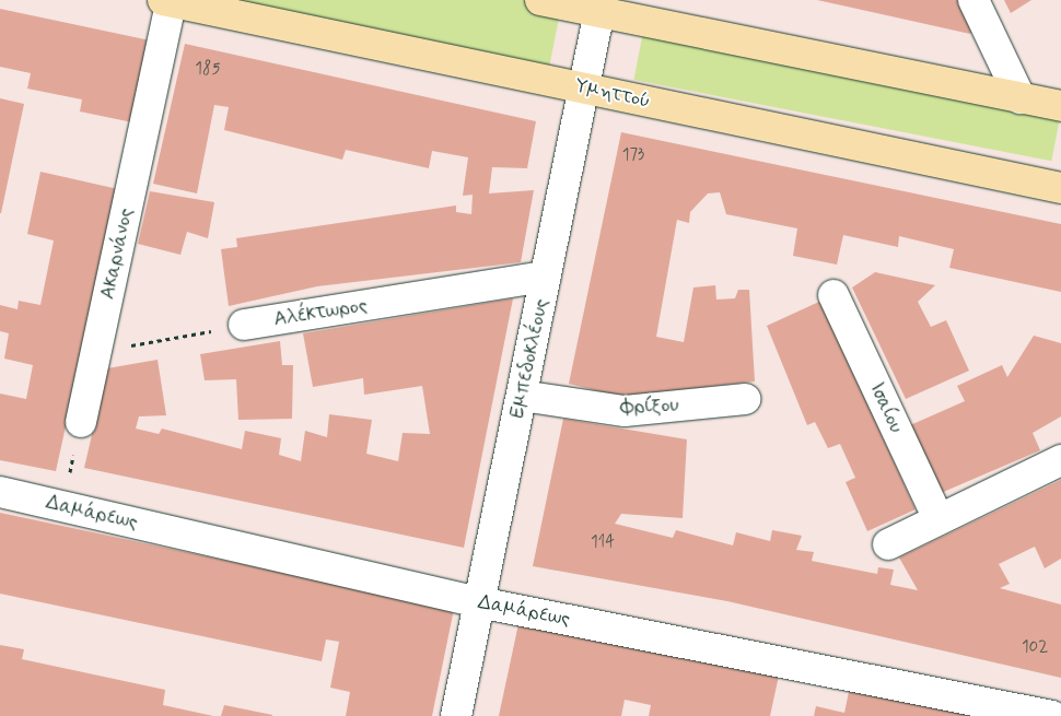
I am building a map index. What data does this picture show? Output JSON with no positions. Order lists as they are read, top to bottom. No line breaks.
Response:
{"streets":{"main road":["Υμηττού"],"street":["Ακαρνάνος","Αλέκτωρος","Εμπεδοκλέους","Φρίξου","Ισαίου","Δαμάρεως"]},"crossings":[["Υμηττού","Ακαρνάνος"],["Υμηττού","Εμπεδοκλέους"],["Αλέκτωρος","Εμπεδοκλέους"],["Εμπεδοκλέους","Φρίξου"],["Εμπεδοκλέους","Δαμάρεως"]],"house_numbers":["185","173","114","102"]}
